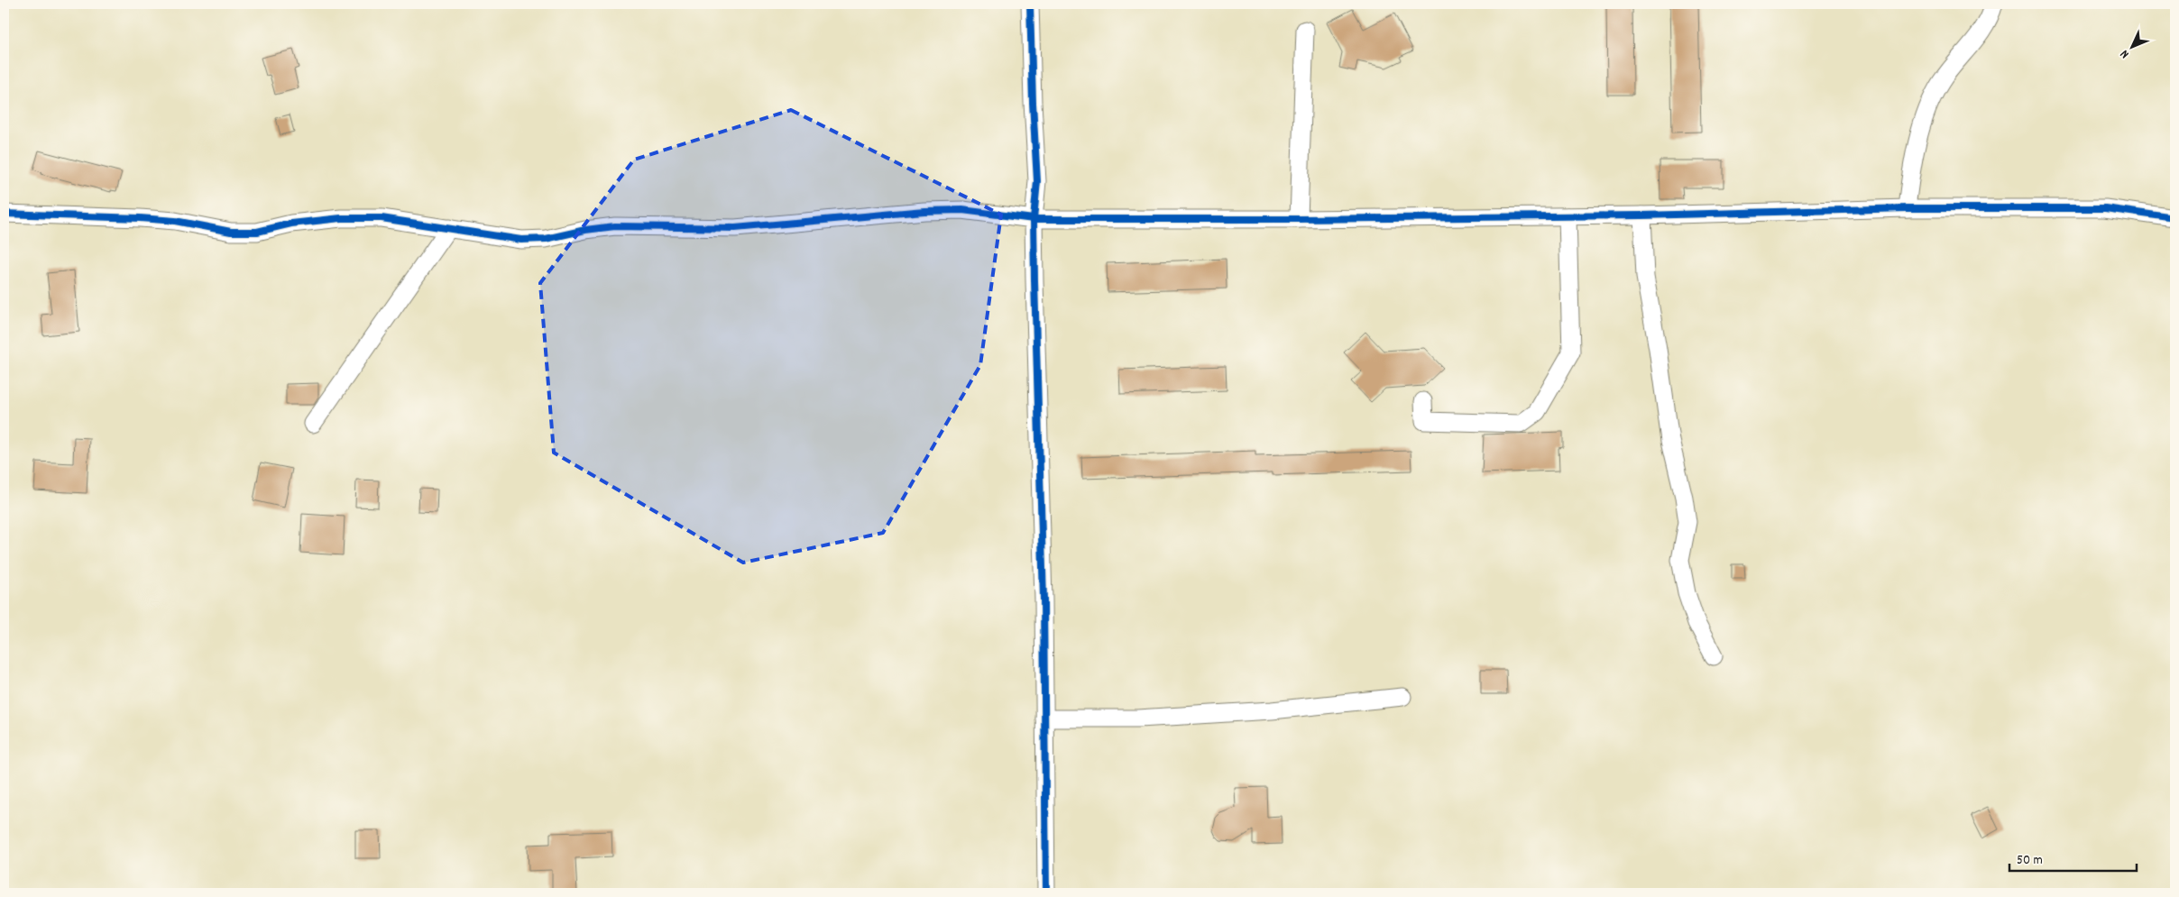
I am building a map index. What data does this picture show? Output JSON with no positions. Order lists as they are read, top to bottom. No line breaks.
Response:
{"scale_bar":"50 m","north":"bottom left"}
